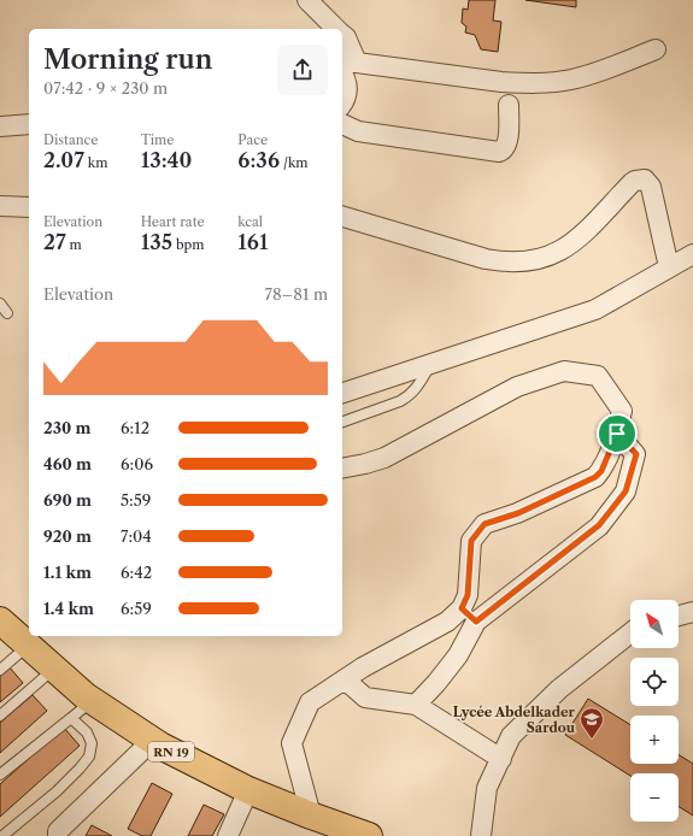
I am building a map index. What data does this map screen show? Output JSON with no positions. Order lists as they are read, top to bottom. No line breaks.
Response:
{"streets":{"main road":["RN 19"]},"places":{"school or university":["Lycée Abdelkader Sardou"]},"north":"top left","page":{"heading":["Morning run","07:42 · 9 × 230 m"],"stats":[["Distance","2.07 km"],["Time","13:40"],["Pace","6:36 /km"],["Elevation","27 m"],["Heart rate","135 bpm"],["kcal","161"]],"chart":["Elevation","78–81 m"],"list":[{"name":"230 m","note":"6:12"},{"name":"460 m","note":"6:06"},{"name":"690 m","note":"5:59"},{"name":"920 m","note":"7:04"},{"name":"1.1 km","note":"6:42"},{"name":"1.4 km","note":"6:59"}],"map_buttons":["+","−"]}}
